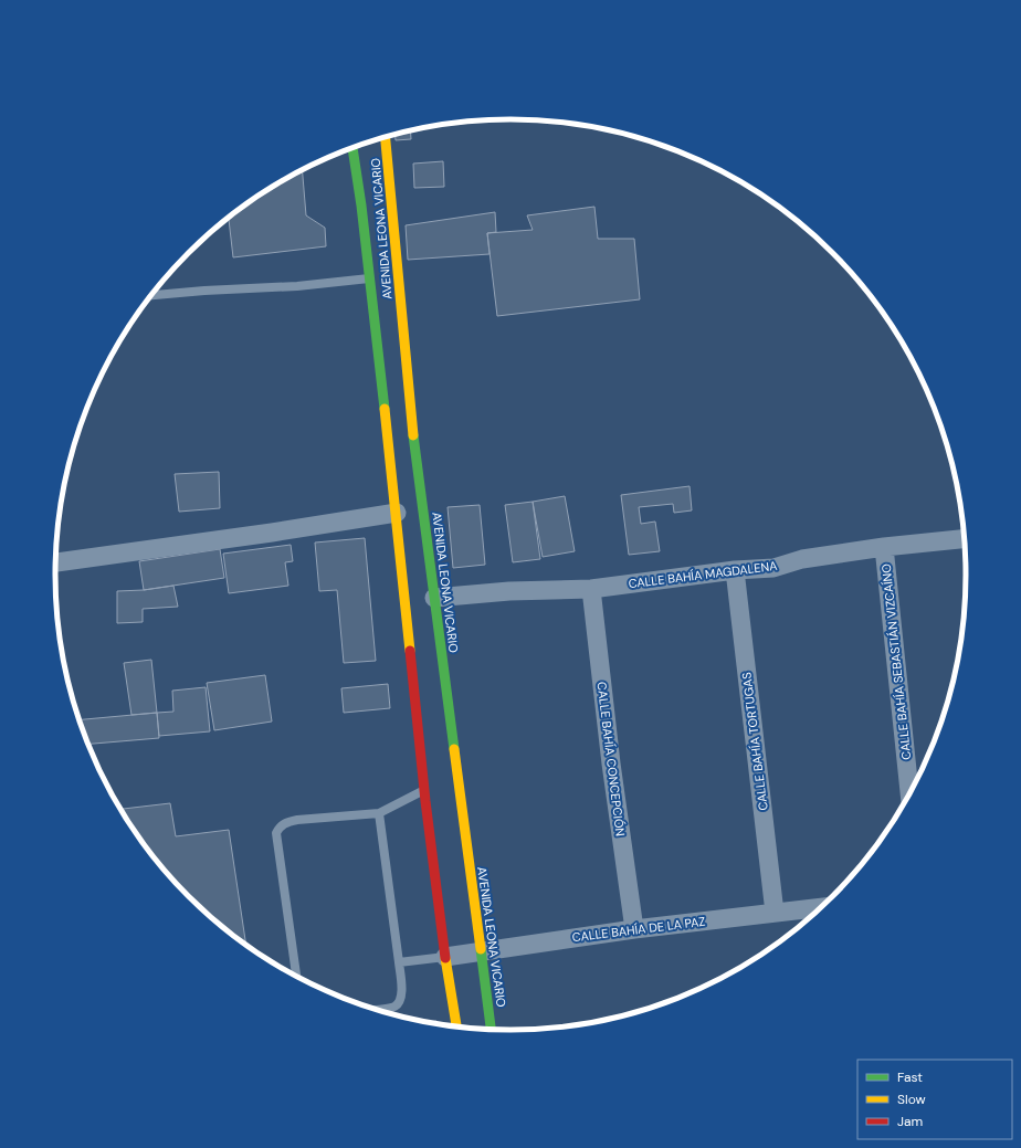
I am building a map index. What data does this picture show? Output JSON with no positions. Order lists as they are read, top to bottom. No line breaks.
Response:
{"streets":{"street":["AVENIDA LEONA VICARIO","CALLE BAHÍA MAGDALENA","CALLE BAHÍA SEBASTIÁN VIZCAÍNO","CALLE BAHÍA TORTUGAS","CALLE BAHÍA CONCEPCIÓN","CALLE BAHÍA DE LA PAZ"]},"crossings":[["AVENIDA LEONA VICARIO","CALLE BAHÍA MAGDALENA"],["AVENIDA LEONA VICARIO","CALLE BAHÍA DE LA PAZ"],["CALLE BAHÍA MAGDALENA","CALLE BAHÍA SEBASTIÁN VIZCAÍNO"],["CALLE BAHÍA MAGDALENA","CALLE BAHÍA TORTUGAS"],["CALLE BAHÍA MAGDALENA","CALLE BAHÍA CONCEPCIÓN"],["CALLE BAHÍA TORTUGAS","CALLE BAHÍA DE LA PAZ"],["CALLE BAHÍA CONCEPCIÓN","CALLE BAHÍA DE LA PAZ"]],"legend":["Fast","Slow","Jam"]}
